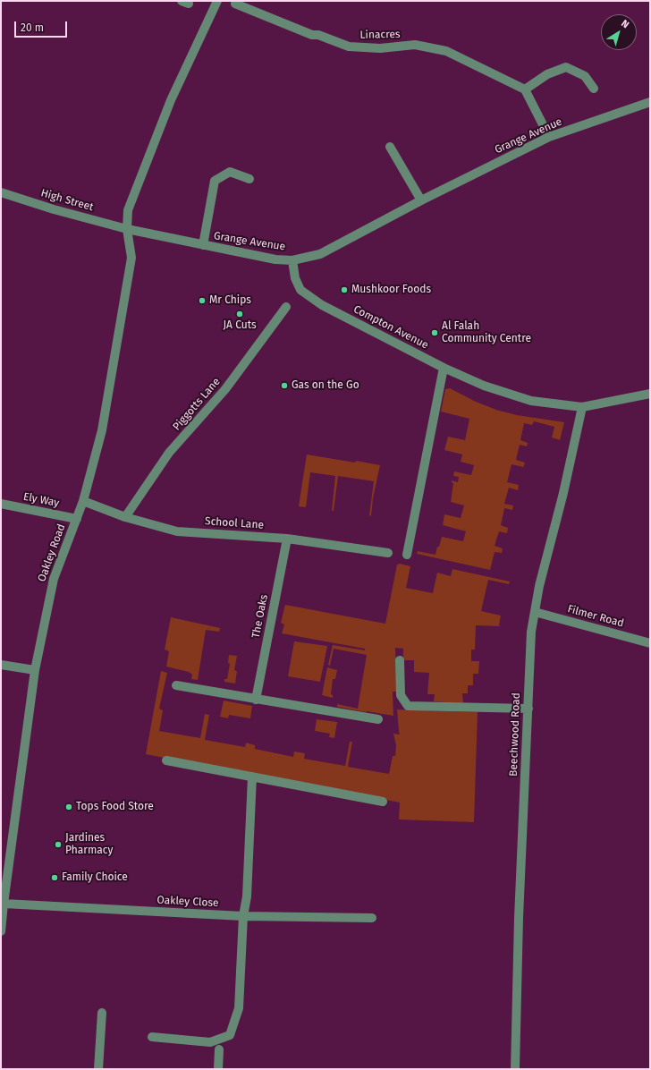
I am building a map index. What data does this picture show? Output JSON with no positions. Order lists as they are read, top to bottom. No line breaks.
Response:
{"streets":{"street":["Linacres","Grange Avenue","High Street","Compton Avenue","Piggotts Lane","Ely Way","School Lane","Oakley Road","The Oaks","Filmer Road","Beechwood Road","Oakley Close"]},"crossings":[["Grange Avenue","High Street"],["Grange Avenue","Compton Avenue"],["Grange Avenue","Oakley Road"],["High Street","Oakley Road"],["Compton Avenue","Beechwood Road"],["Piggotts Lane","School Lane"],["Ely Way","Oakley Road"],["School Lane","Oakley Road"],["School Lane","The Oaks"],["Oakley Road","Oakley Close"],["Filmer Road","Beechwood Road"]],"places":["Mushkoor Foods","Mr Chips","JA Cuts","Al Falah Community Centre","Gas on the Go","Tops Food Store","Jardines Pharmacy","Family Choice"],"scale_bar":"20 m","north":"top right"}
